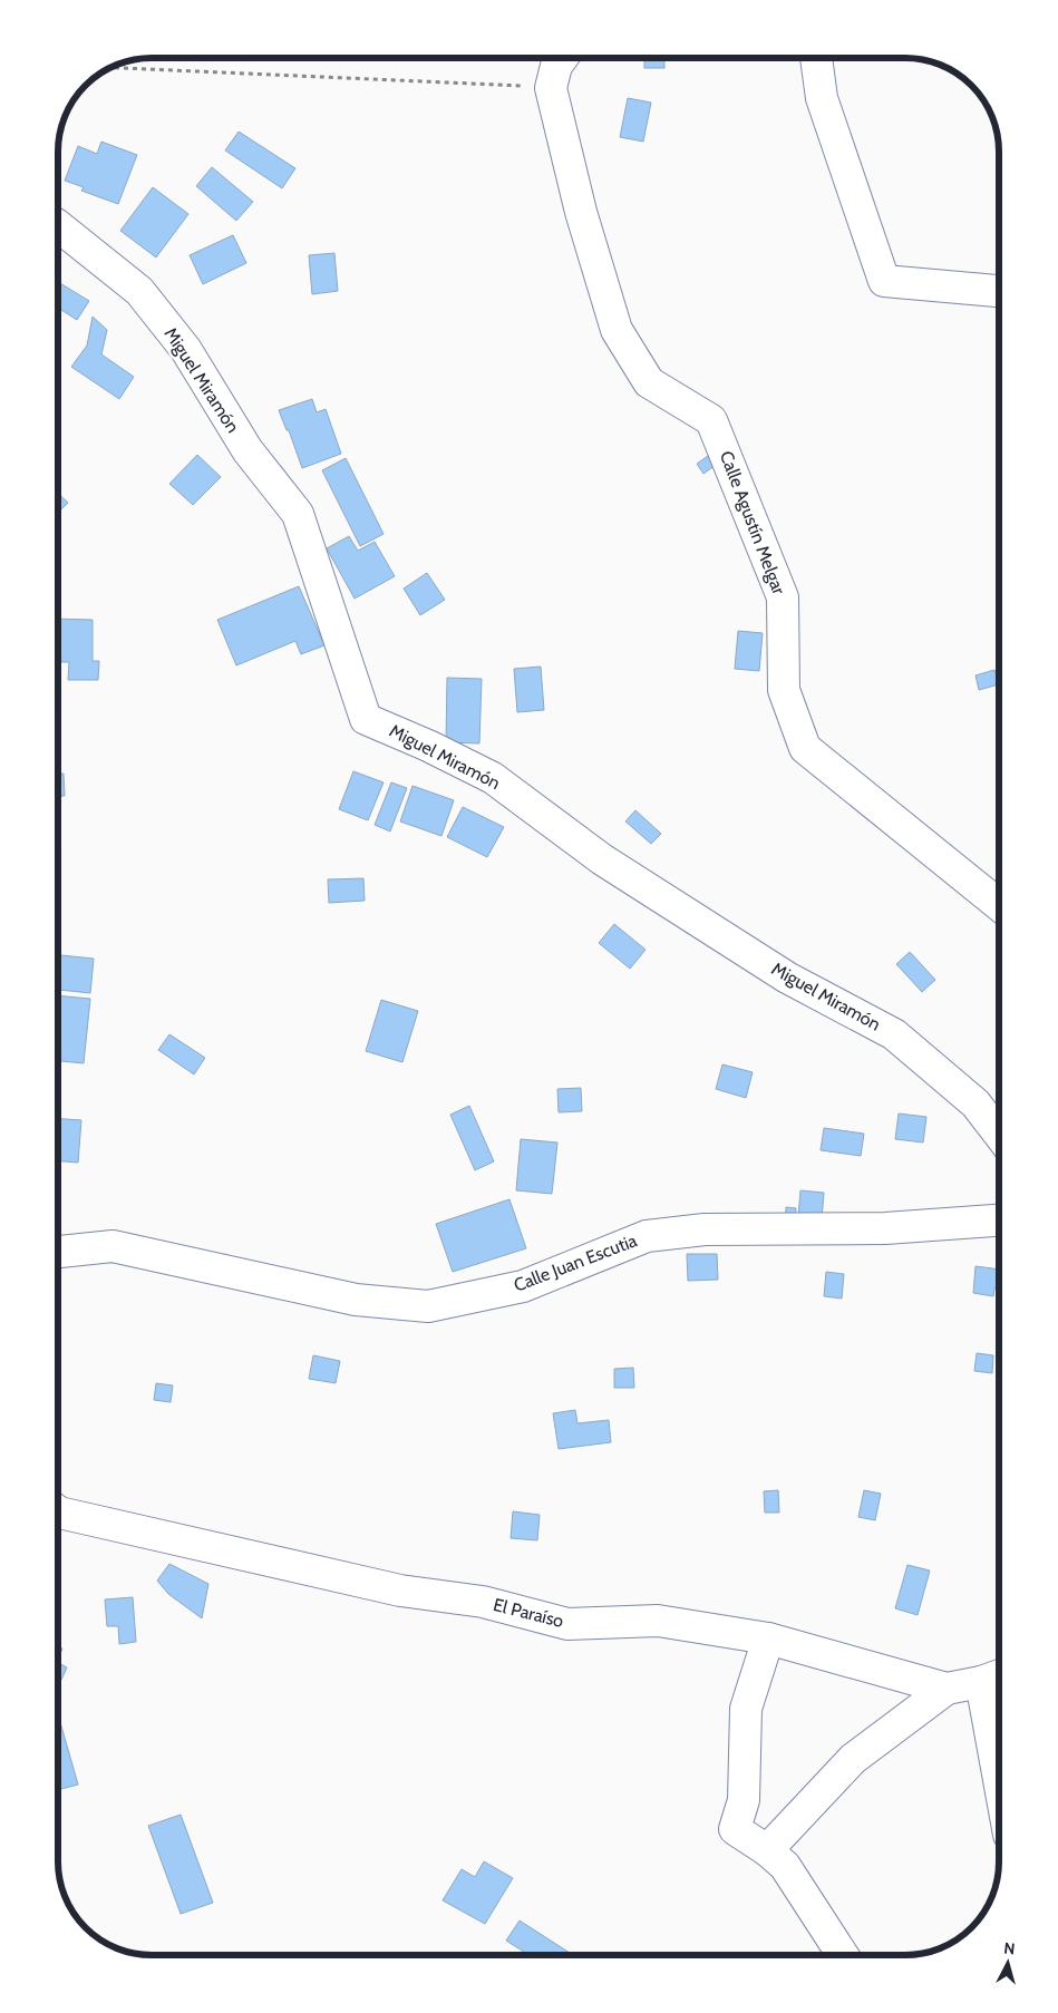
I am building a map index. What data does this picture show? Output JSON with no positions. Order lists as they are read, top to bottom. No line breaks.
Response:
{"streets":{"street":["Miguel Miramón","Calle Agustín Melgar","Calle Juan Escutia","El Paraíso"]},"north":"top"}
